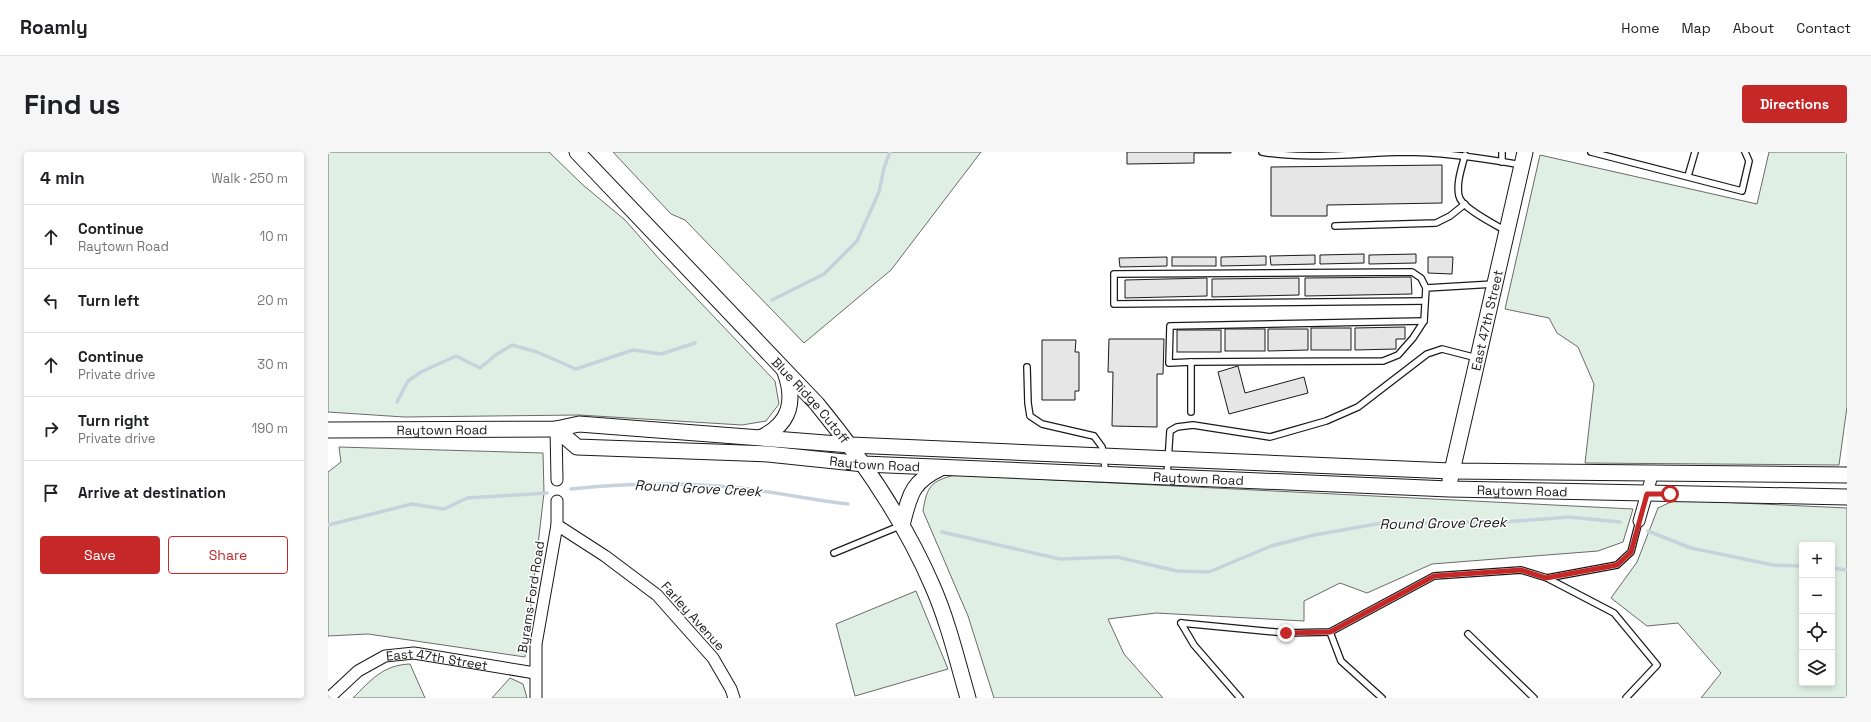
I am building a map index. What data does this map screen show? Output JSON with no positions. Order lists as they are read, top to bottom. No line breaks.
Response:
{"streets":{"main road":["East 47th Street","Blue Ridge Cutoff","Raytown Road"],"street":["Byrams Ford Road","Farley Avenue"]},"crossings":[["East 47th Street","Raytown Road"],["East 47th Street","Byrams Ford Road"],["Blue Ridge Cutoff","Raytown Road"],["Byrams Ford Road","Farley Avenue"]],"water":["Round Grove Creek"],"page":{"header":"Roamly","nav":["Home","Map","About","Contact"],"buttons":["Directions",["Save","Share"]],"title":"Find us","heading":["4 min","Walk · 250 m"],"list":[["Continue","Raytown Road","10 m"],["Turn left","20 m"],["Continue","Private drive","30 m"],["Turn right","Private drive","190 m"],"Arrive at destination"],"map_buttons":["+","−"]}}
